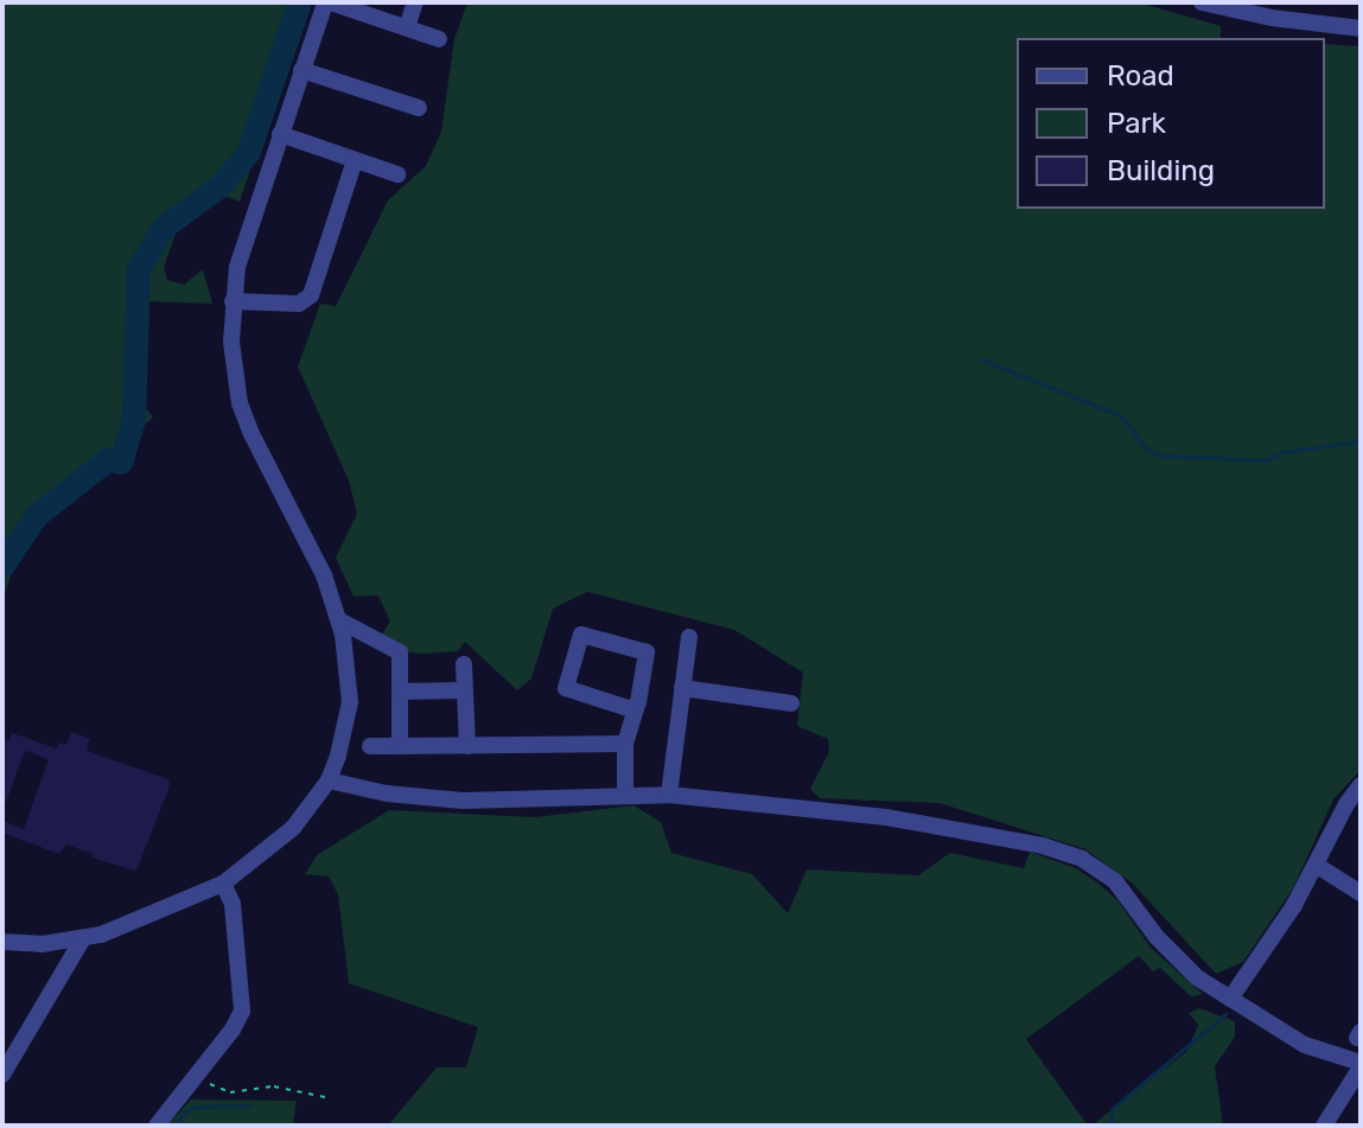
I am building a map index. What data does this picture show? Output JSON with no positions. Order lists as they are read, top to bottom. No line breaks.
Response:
{"legend":["Road","Park","Building"]}
